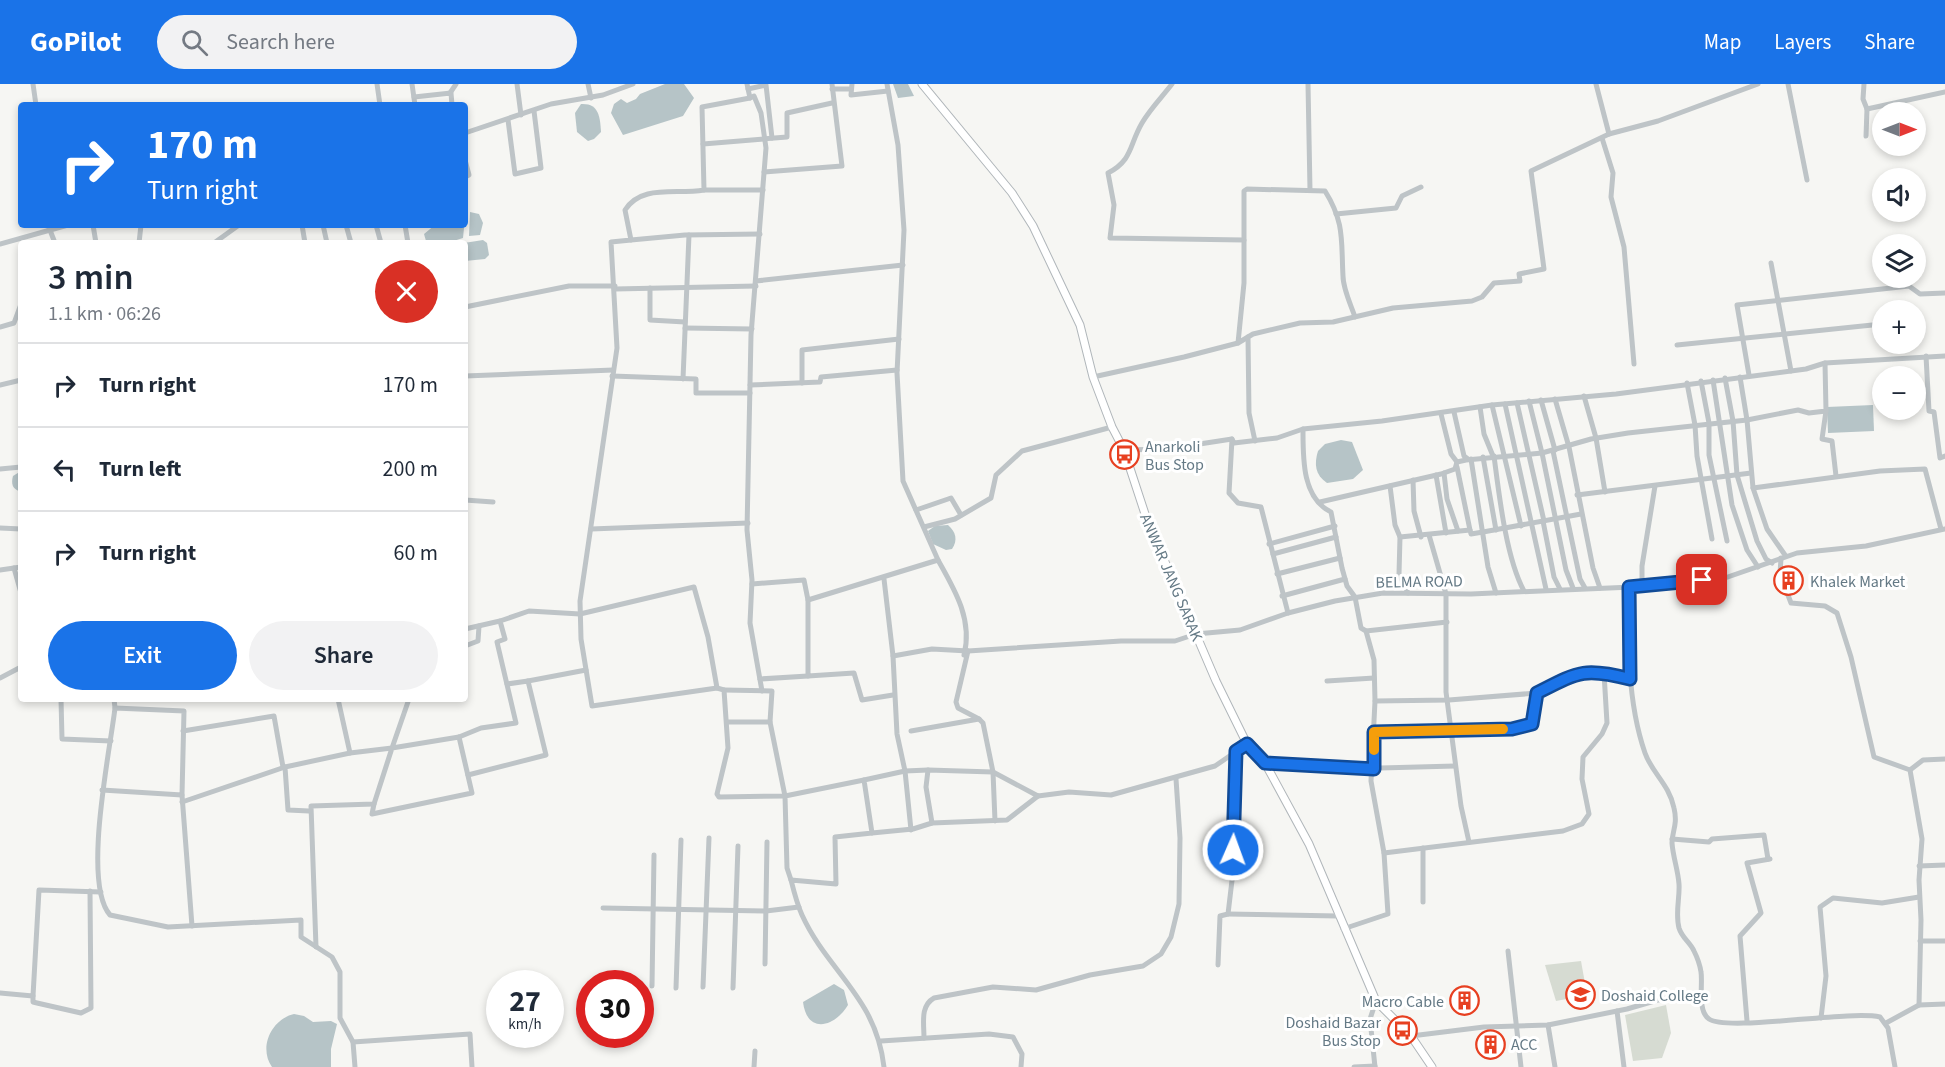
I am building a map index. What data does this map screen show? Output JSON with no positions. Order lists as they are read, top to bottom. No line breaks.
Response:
{"streets":{"main road":["ANWAR JANG SARAK"],"street":["BELMA ROAD"]},"crossings":[["ANWAR JANG SARAK","BELMA ROAD"]],"places":{"bus stop":["Anarkoli Bus Stop","Doshaid Bazar Bus Stop"],"building":["Khalek Market","Macro Cable","ACC"],"school or university":["Doshaid College"]},"north":"right","page":{"header":"GoPilot","search":"Search here","nav":["Map","Layers","Share"],"map_buttons":["+","−"],"turn":["170 m","Turn right"],"heading":["3 min","1.1 km · 06:26"],"list":[{"name":"Turn right","value":"170 m"},{"name":"Turn left","value":"200 m"},{"name":"Turn right","value":"60 m"}],"buttons":["Exit","Share"],"speed":"27 km/h","limit":"30"}}
